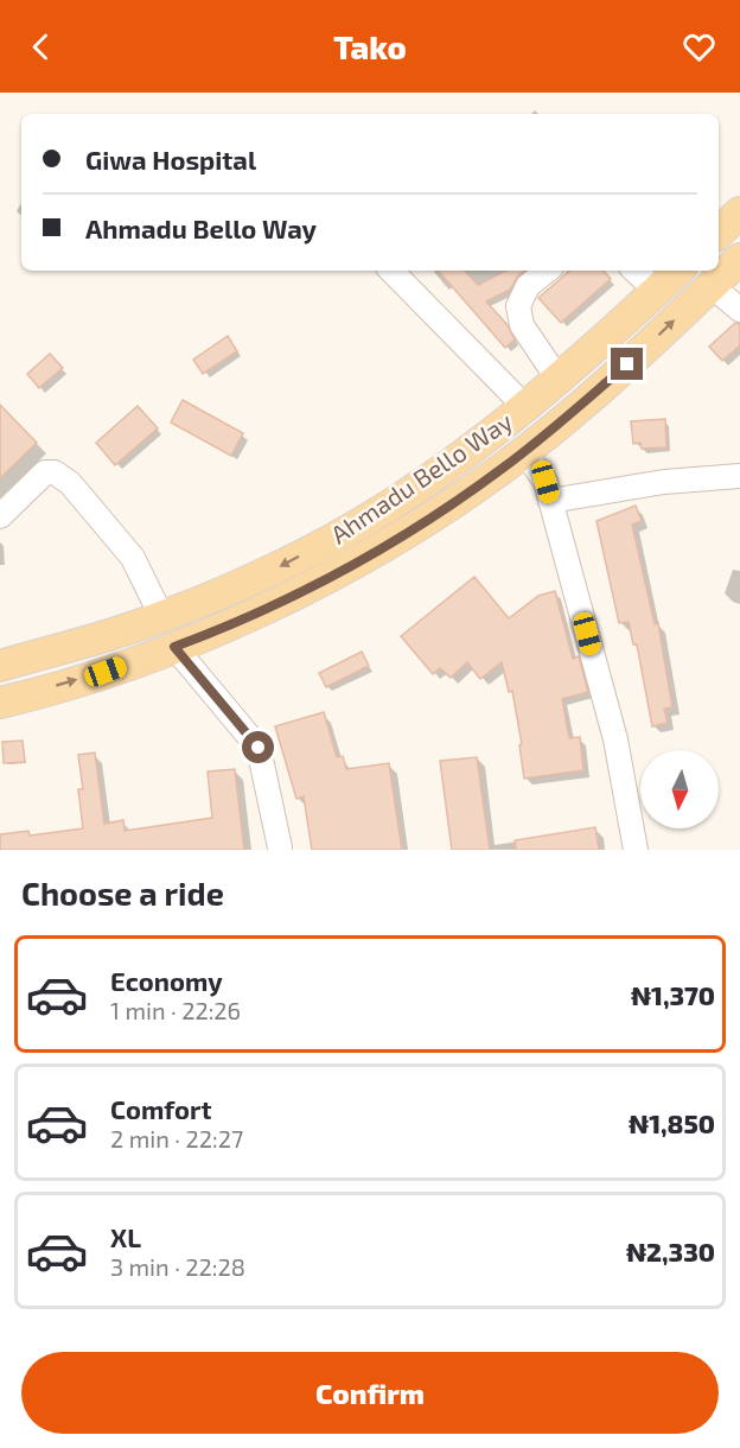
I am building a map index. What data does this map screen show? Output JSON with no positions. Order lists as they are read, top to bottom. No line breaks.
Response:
{"streets":{"main road":["Ahmadu Bello Way"]},"north":"bottom","page":{"header":"Tako","banner":["Giwa Hospital","Ahmadu Bello Way"],"heading":"Choose a ride","list":[{"name":"Economy","note":"1 min · 22:26","value":"₦1,370"},{"name":"Comfort","note":"2 min · 22:27","value":"₦1,850"},{"name":"XL","note":"3 min · 22:28","value":"₦2,330"}],"buttons":"Confirm"}}
